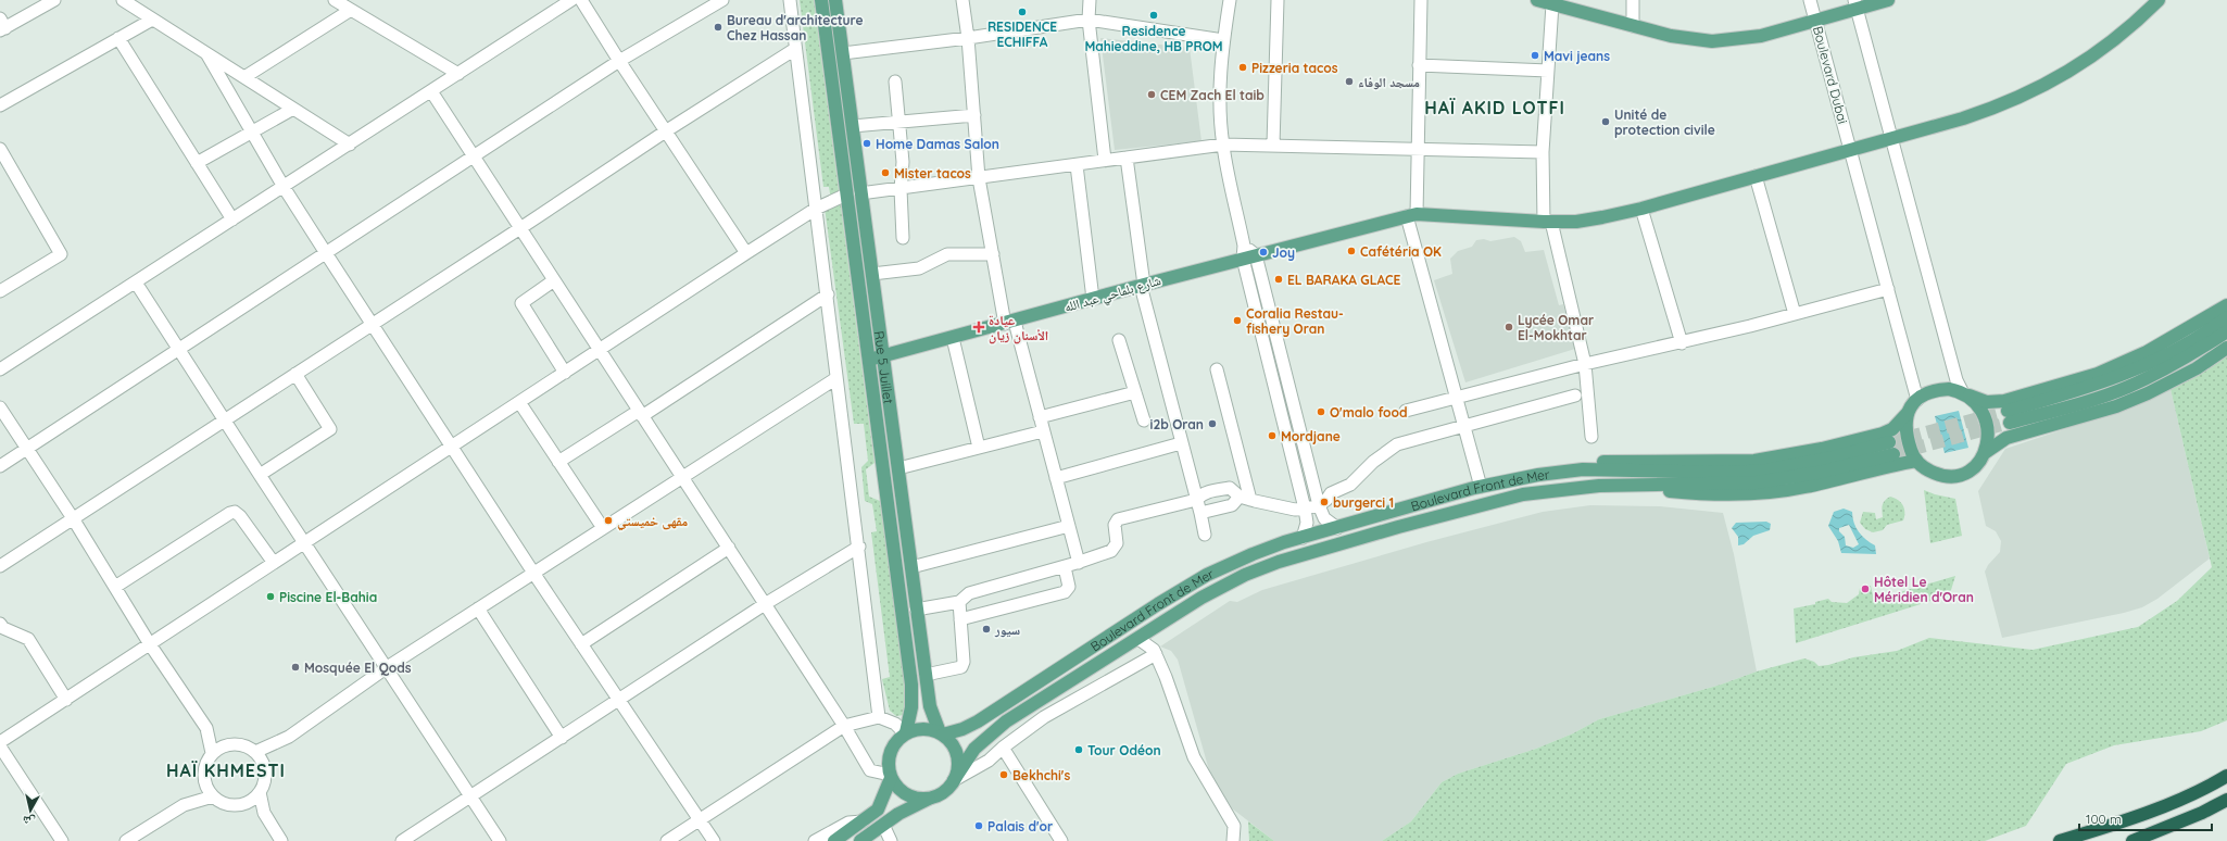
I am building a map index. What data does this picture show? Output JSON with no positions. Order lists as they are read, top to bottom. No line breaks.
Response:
{"streets":{"main road":["شارع بلماحي عبد الله","Rue 5 Juillet","Boulevard Front de Mer"],"street":["Boulevard Dubai"]},"crossings":[["Boulevard Dubai","شارع بلماحي عبد الله"],["شارع بلماحي عبد الله","Rue 5 Juillet"],["Rue 5 Juillet","Boulevard Front de Mer"]],"districts":["HAÏ AKID LOTFI","HAÏ KHMESTI"],"places":{"other":["RESIDENCE ECHIFFA","Residence Mahieddine, HB PROM","Bureau d'architecture Chez Hassan","Mavi jeans","Pizzeria tacos","مسجد الوفاء","CEM Zach El taib","Unité de protection civile","Home Damas Salon","Mister tacos","Cafétéria OK","Joy","EL BARAKA GLACE","Coralia Restau- fishery Oran","Lycée Omar El-Mokhtar","O'malo food","i2b Oran","Mordjane","burgerci 1","مقهى خميستي","Hôtel Le Méridien d'Oran","Piscine El-Bahia","سيور","Mosquée El Qods","Tour Odéon","Bekhchi's","Palais d'or"],"health":["عيادة الأسنان زيان"]},"scale_bar":"100 m","north":"bottom"}
